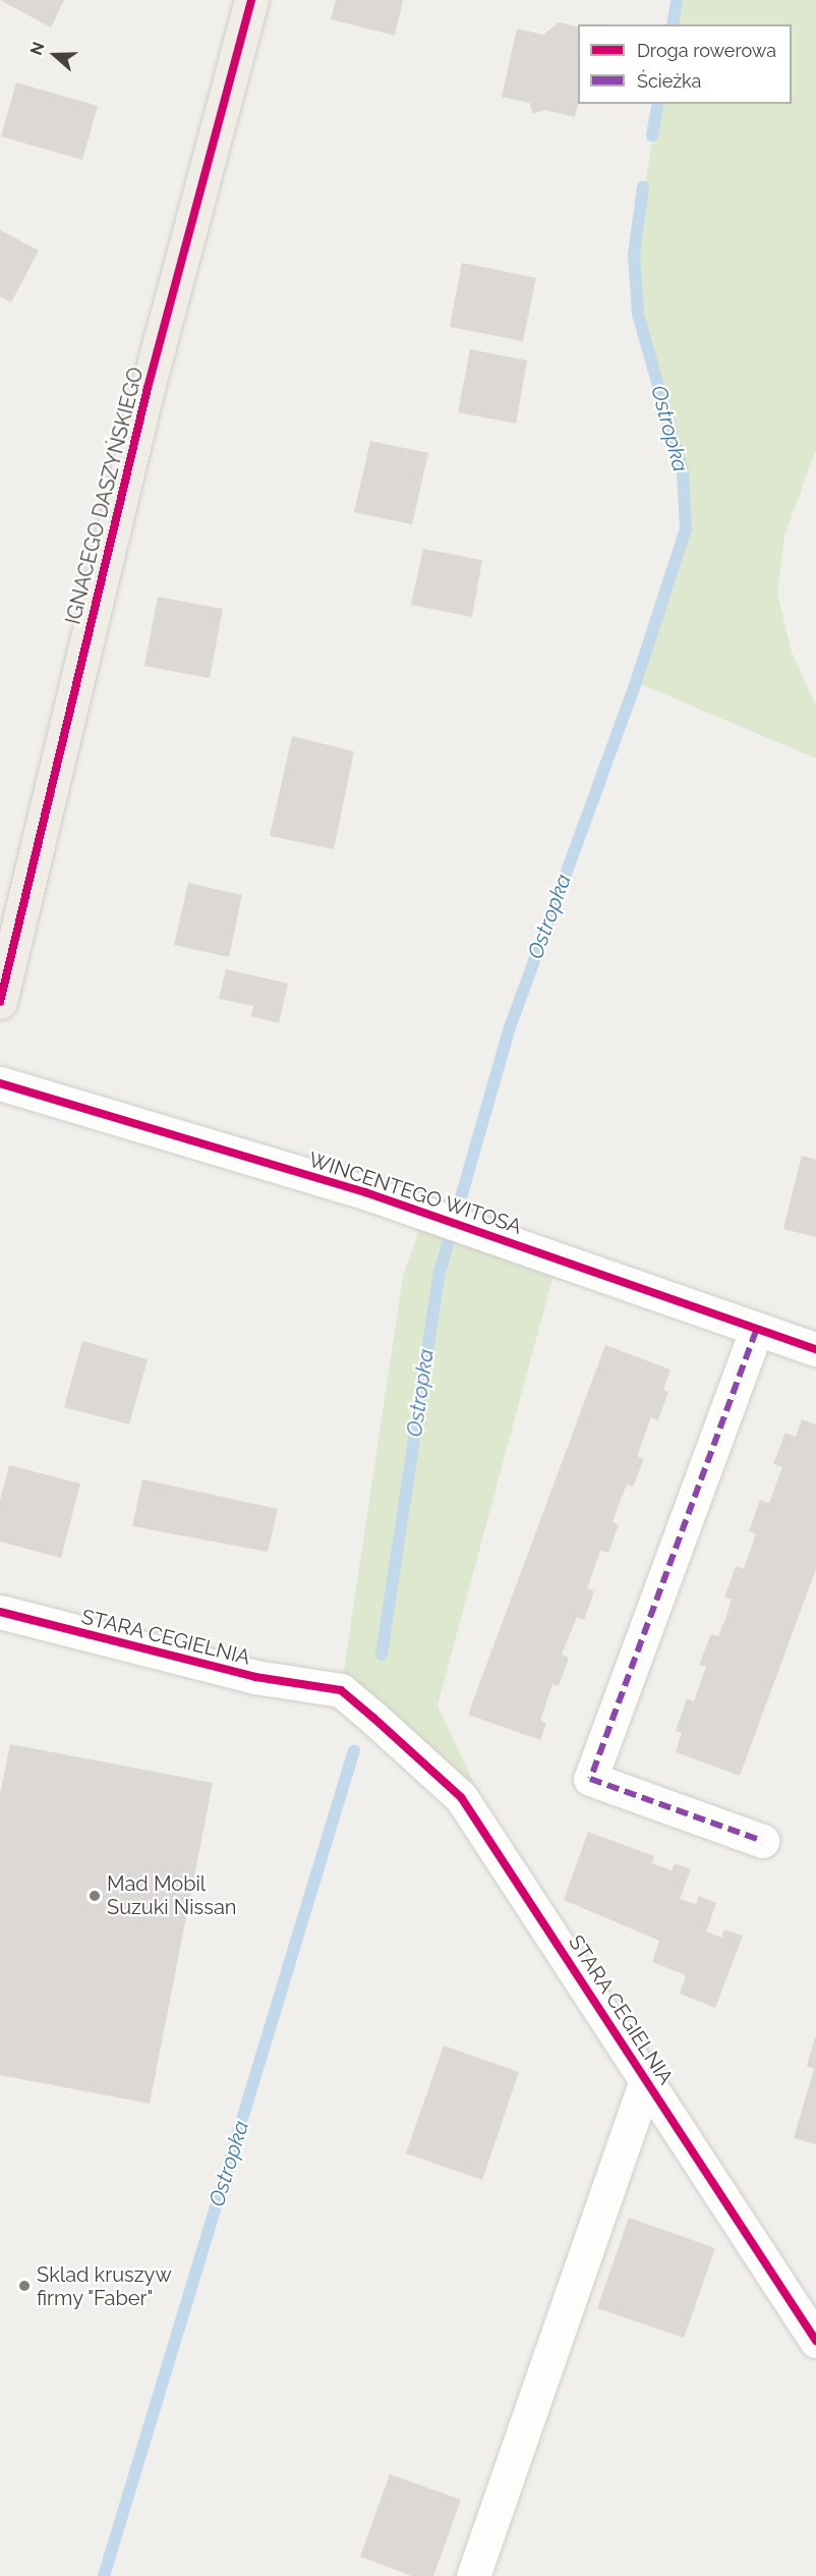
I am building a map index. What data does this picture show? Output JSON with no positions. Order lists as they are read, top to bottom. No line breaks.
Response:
{"streets":{"main road":["IGNACEGO DASZYŃSKIEGO"],"street":["WINCENTEGO WITOSA","STARA CEGIELNIA"]},"water":["Ostropka"],"places":["Mad Mobil Suzuki Nissan","Sklad kruszyw firmy \"Faber\""],"legend":["Droga rowerowa","Ścieżka"],"north":"left"}
